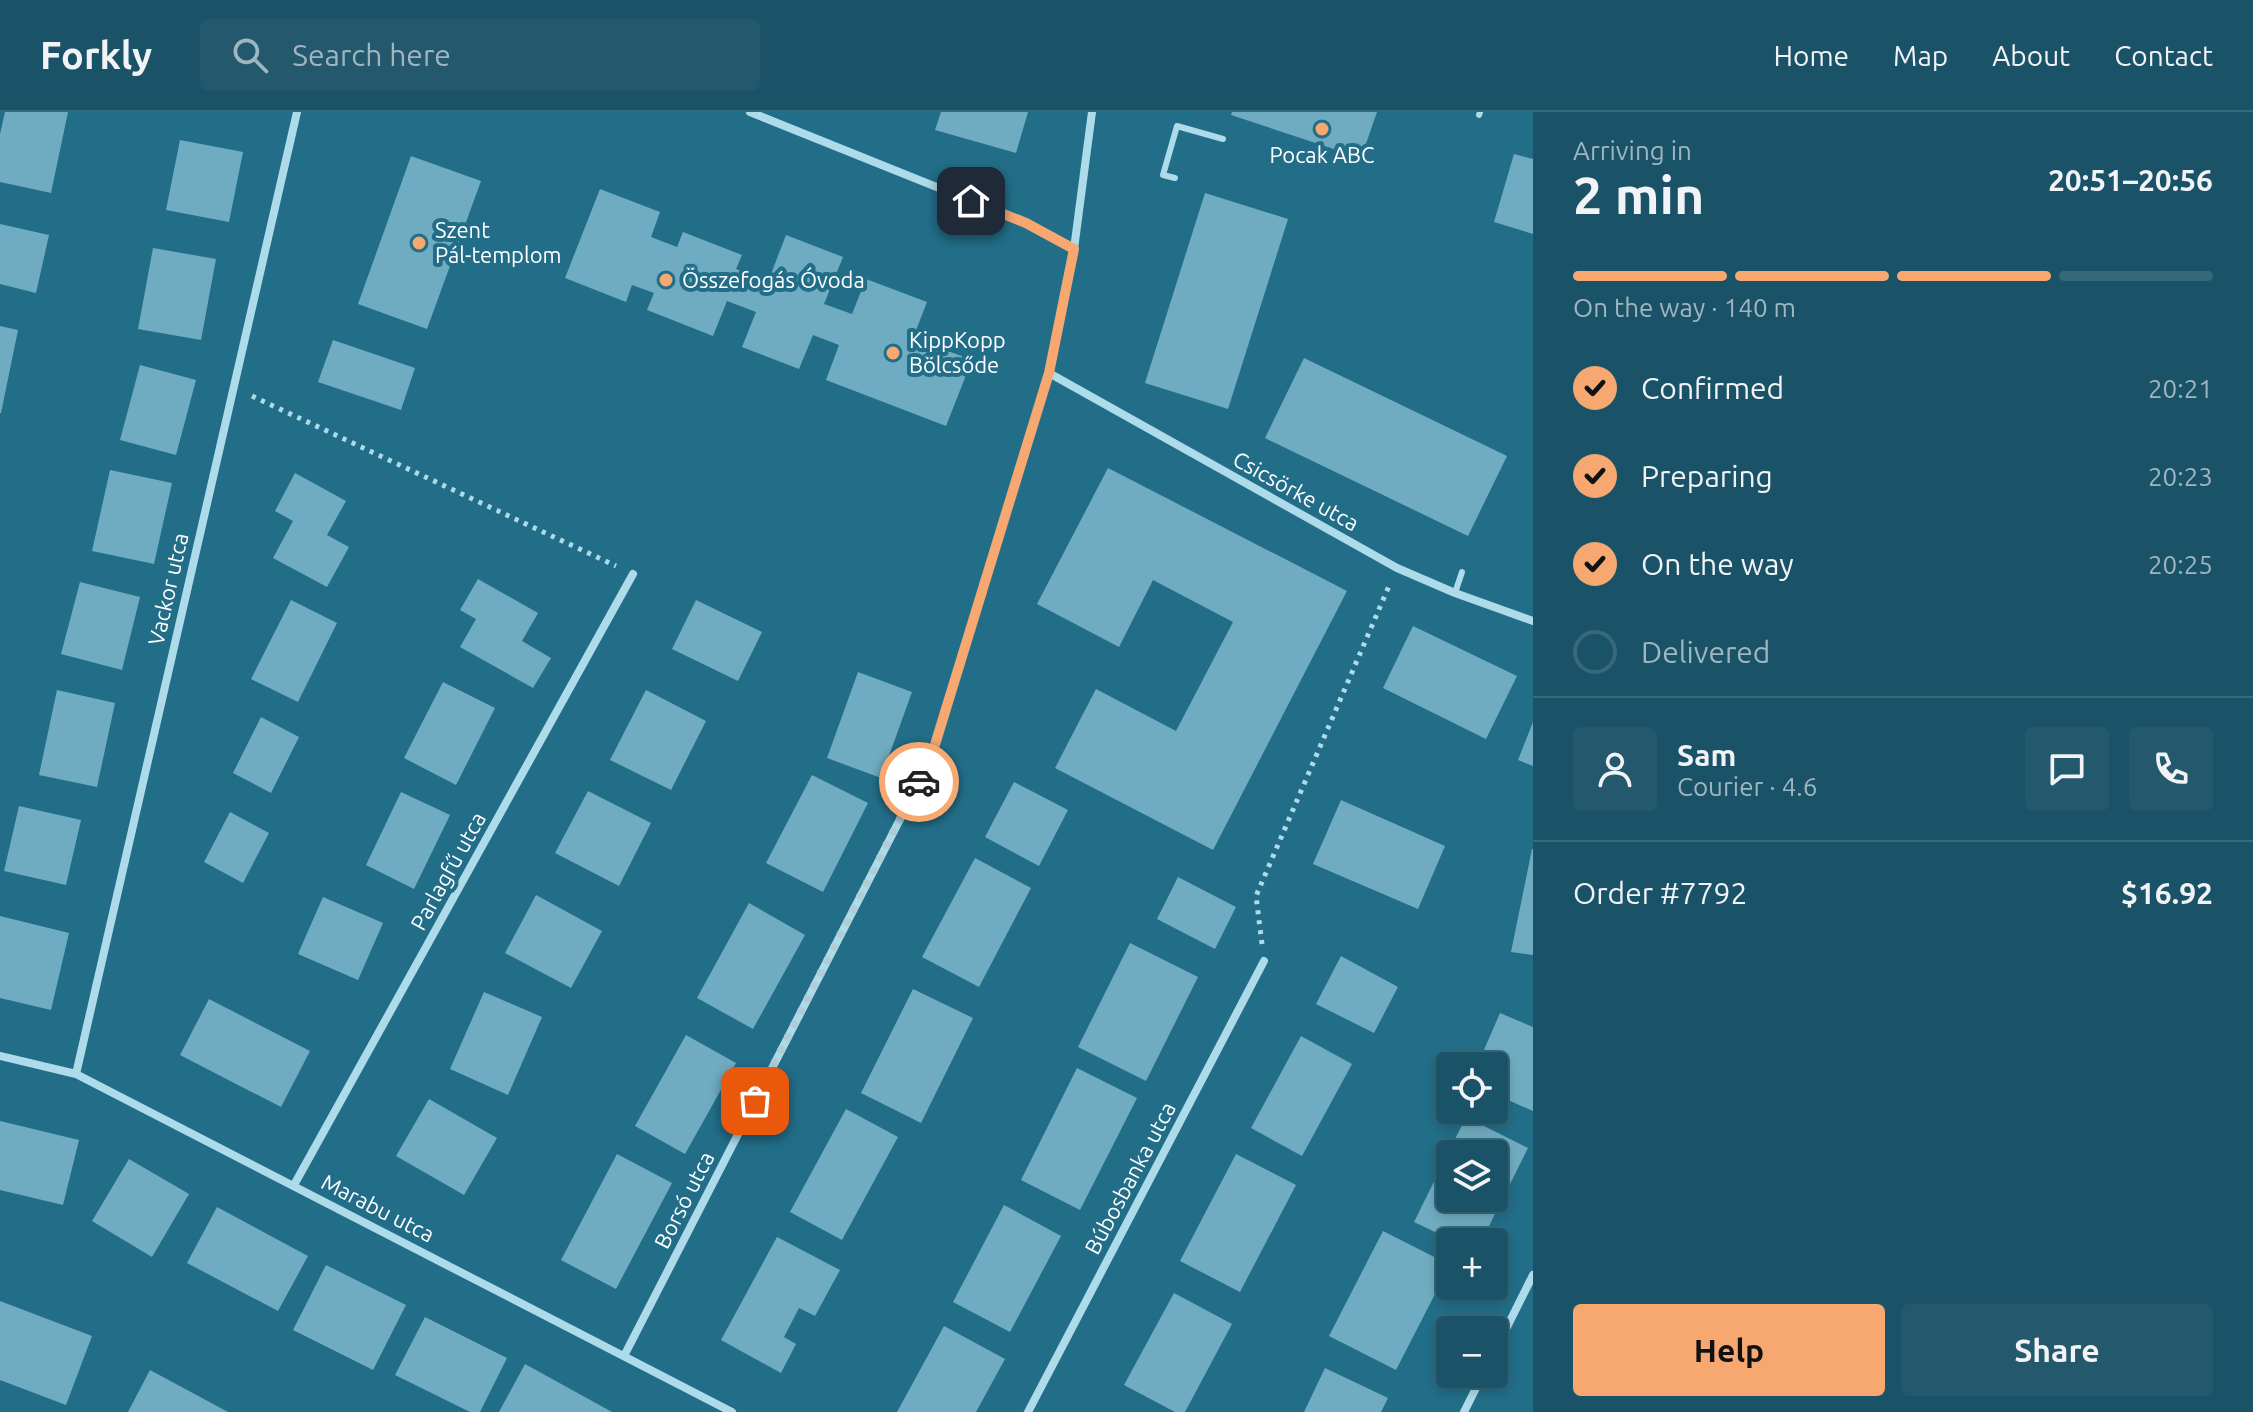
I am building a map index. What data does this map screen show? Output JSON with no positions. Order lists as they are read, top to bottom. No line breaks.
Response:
{"streets":{"street":["Csicsörke utca","Vackor utca","Parlagfű utca","Búbosbanka utca","Borsó utca","Marabu utca"]},"crossings":[["Csicsörke utca","Borsó utca"],["Vackor utca","Marabu utca"],["Parlagfű utca","Marabu utca"],["Borsó utca","Marabu utca"]],"places":["Pocak ABC","Szent Pál-templom","Összefogás Óvoda","KippKopp Bölcsőde"],"page":{"header":"Forkly","search":"Search here","nav":["Home","Map","About","Contact"],"heading":["2 min","Arriving in","20:51–20:56"],"panel":["Sam","Courier · 4.6","Order #7792","$16.92"],"bar":"On the way · 140 m","list":[["Confirmed","20:21"],["Preparing","20:23"],["On the way","20:25"],"Delivered"],"map_buttons":["+","−"],"buttons":["Help","Share"]}}
